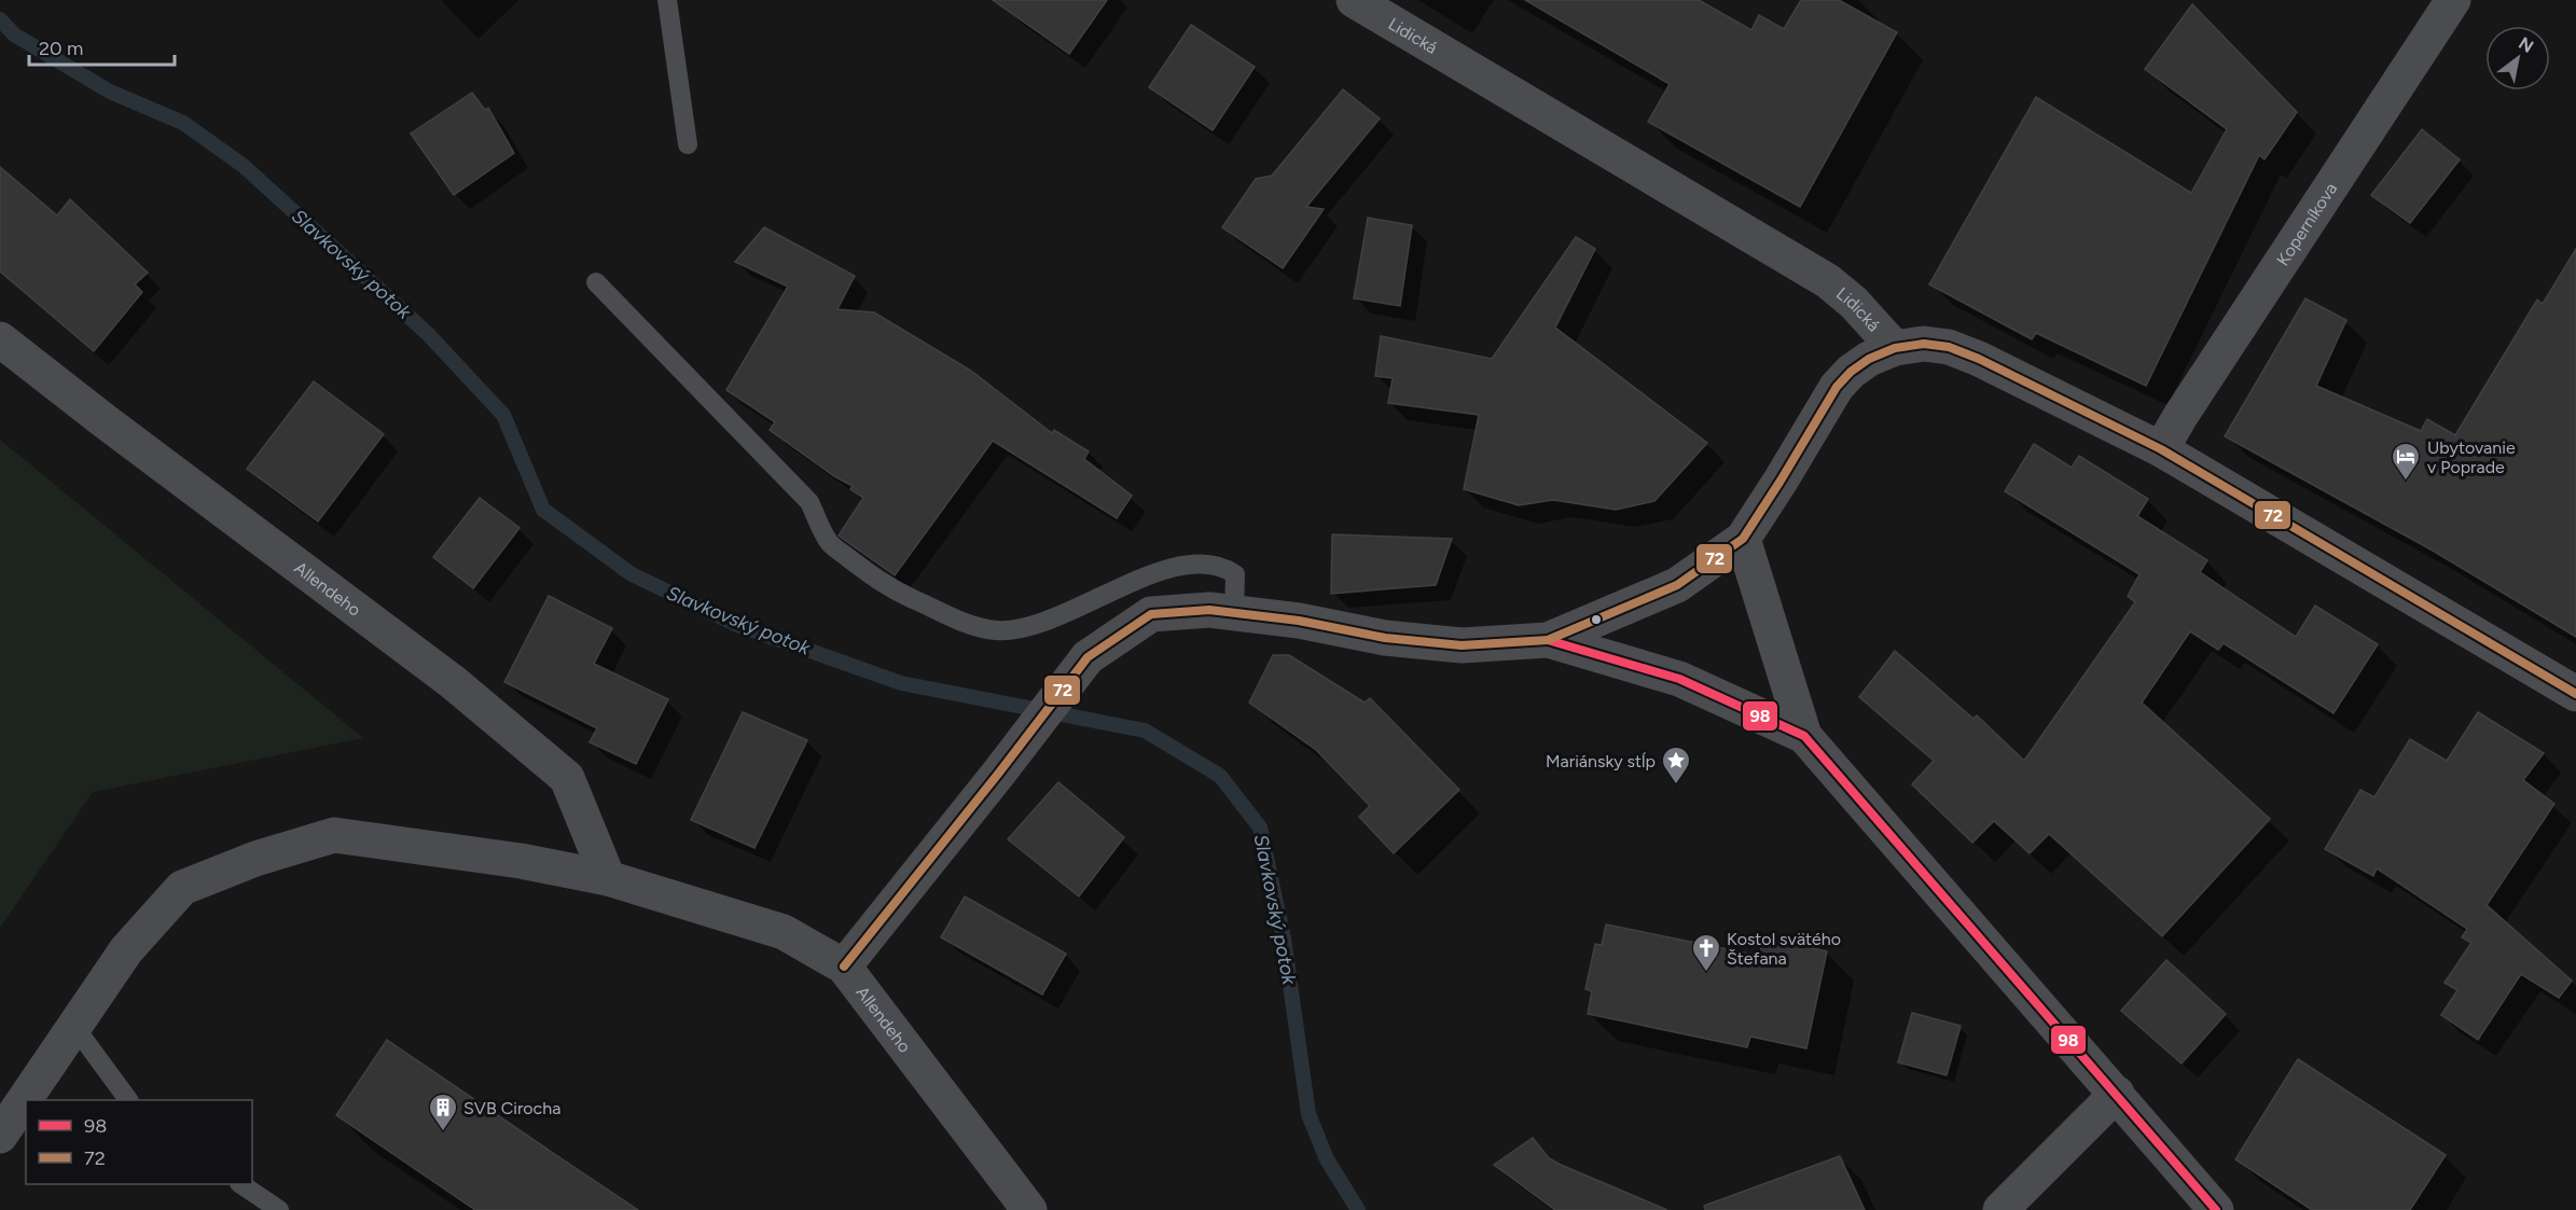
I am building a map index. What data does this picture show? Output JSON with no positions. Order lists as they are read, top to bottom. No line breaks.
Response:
{"streets":{"street":["Lidická","Koperníkova","Allendeho"]},"crossings":[["Lidická","Koperníkova"]],"water":["Slavkovský potok"],"places":{"hotel":["Ubytovanie v Poprade"],"place":["Mariánsky stĺp"],"church":["Kostol svätého Štefana"],"building":["SVB Cirocha"]},"lines":["transit line 72","transit line 98"],"legend":["98","72"],"scale_bar":"20 m","north":"top right"}
